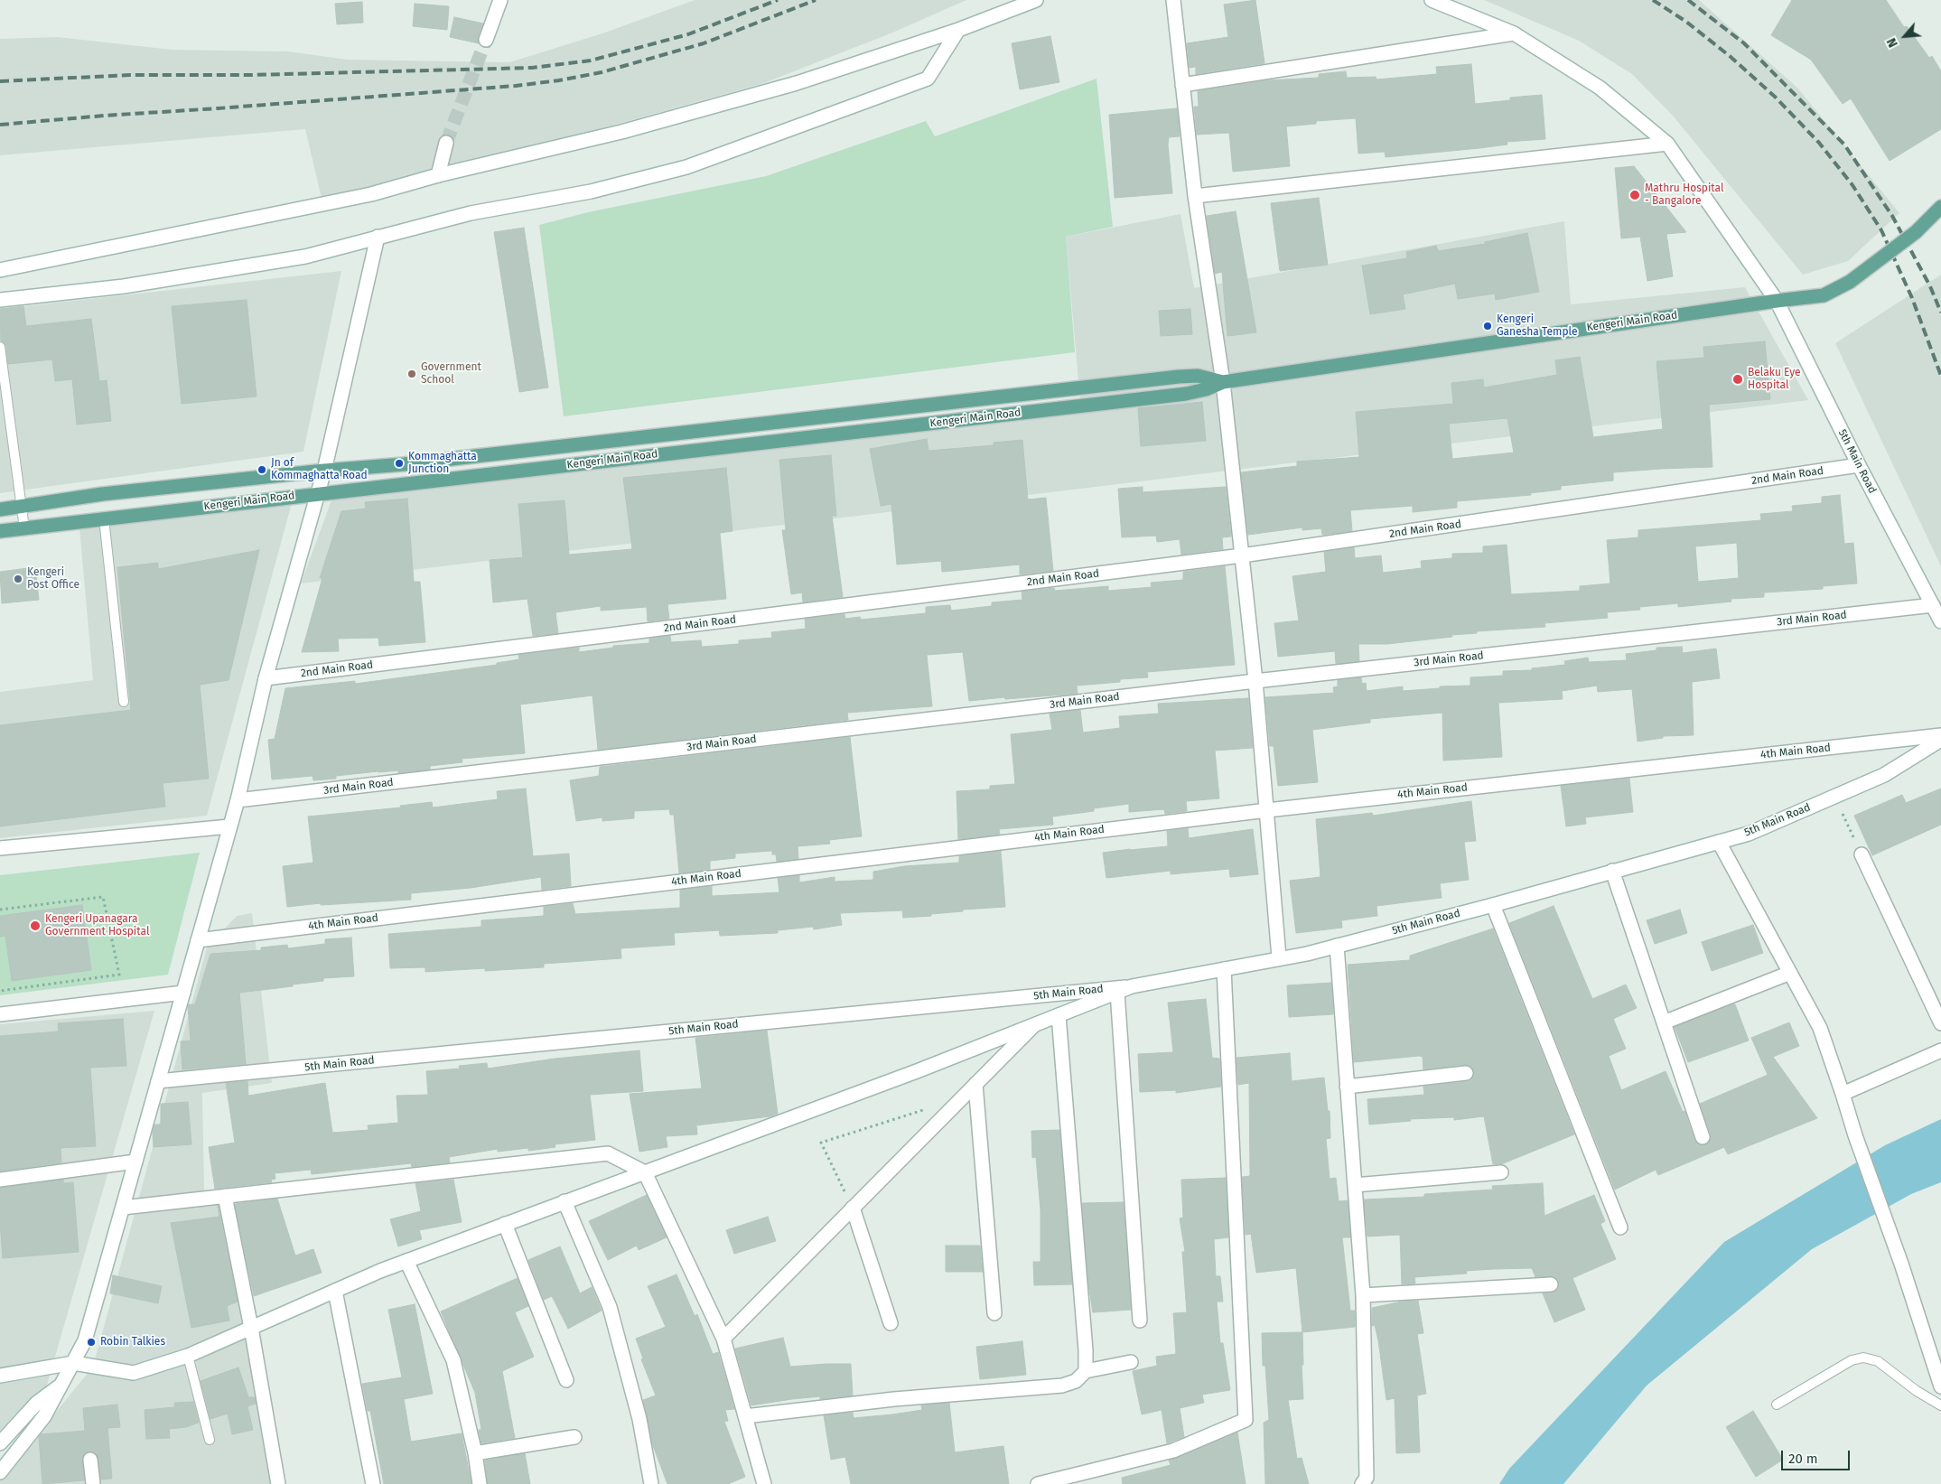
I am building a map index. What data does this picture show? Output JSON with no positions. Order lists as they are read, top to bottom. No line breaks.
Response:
{"streets":{"main road":["Kengeri Main Road"],"street":["5th Main Road","2nd Main Road","3rd Main Road","4th Main Road"]},"crossings":[["Kengeri Main Road","5th Main Road"],["5th Main Road","2nd Main Road"],["5th Main Road","3rd Main Road"]],"places":["Mathru Hospital - Bangalore","Kengeri Ganesha Temple","Government School","Belaku Eye Hospital","Kommaghatta Junction","Jn of Kommaghatta Road","Kengeri Post Office","Kengeri Upanagara Government Hospital","Robin Talkies"],"scale_bar":"20 m","north":"bottom left"}
